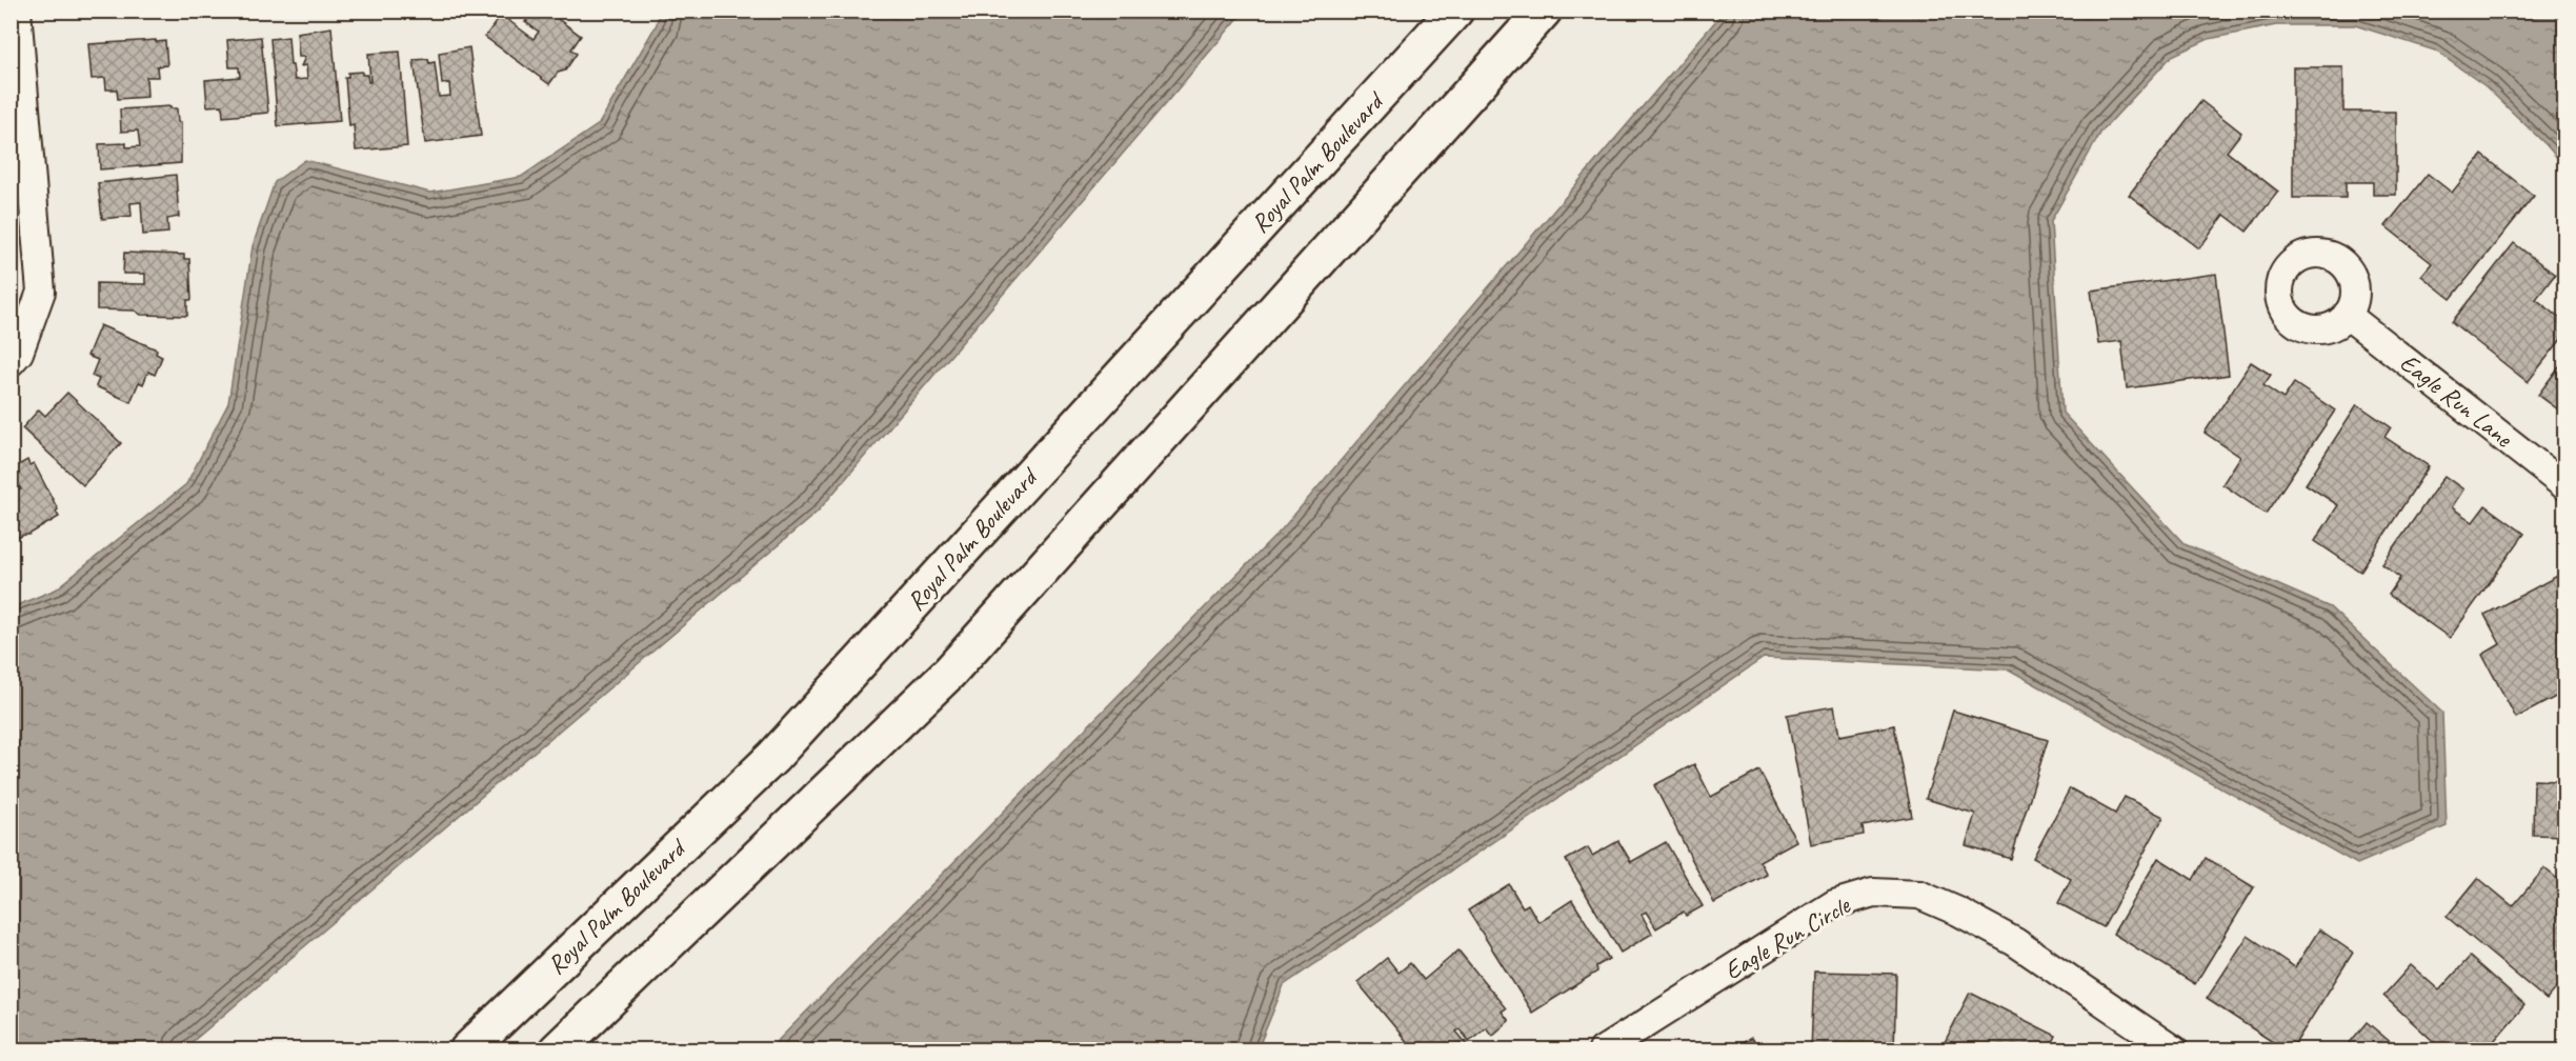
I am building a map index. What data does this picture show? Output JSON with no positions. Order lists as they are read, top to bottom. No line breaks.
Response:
{"streets":{"main road":["Royal Palm Boulevard"],"street":["Eagle Run Lane","Eagle Run Circle"]}}
